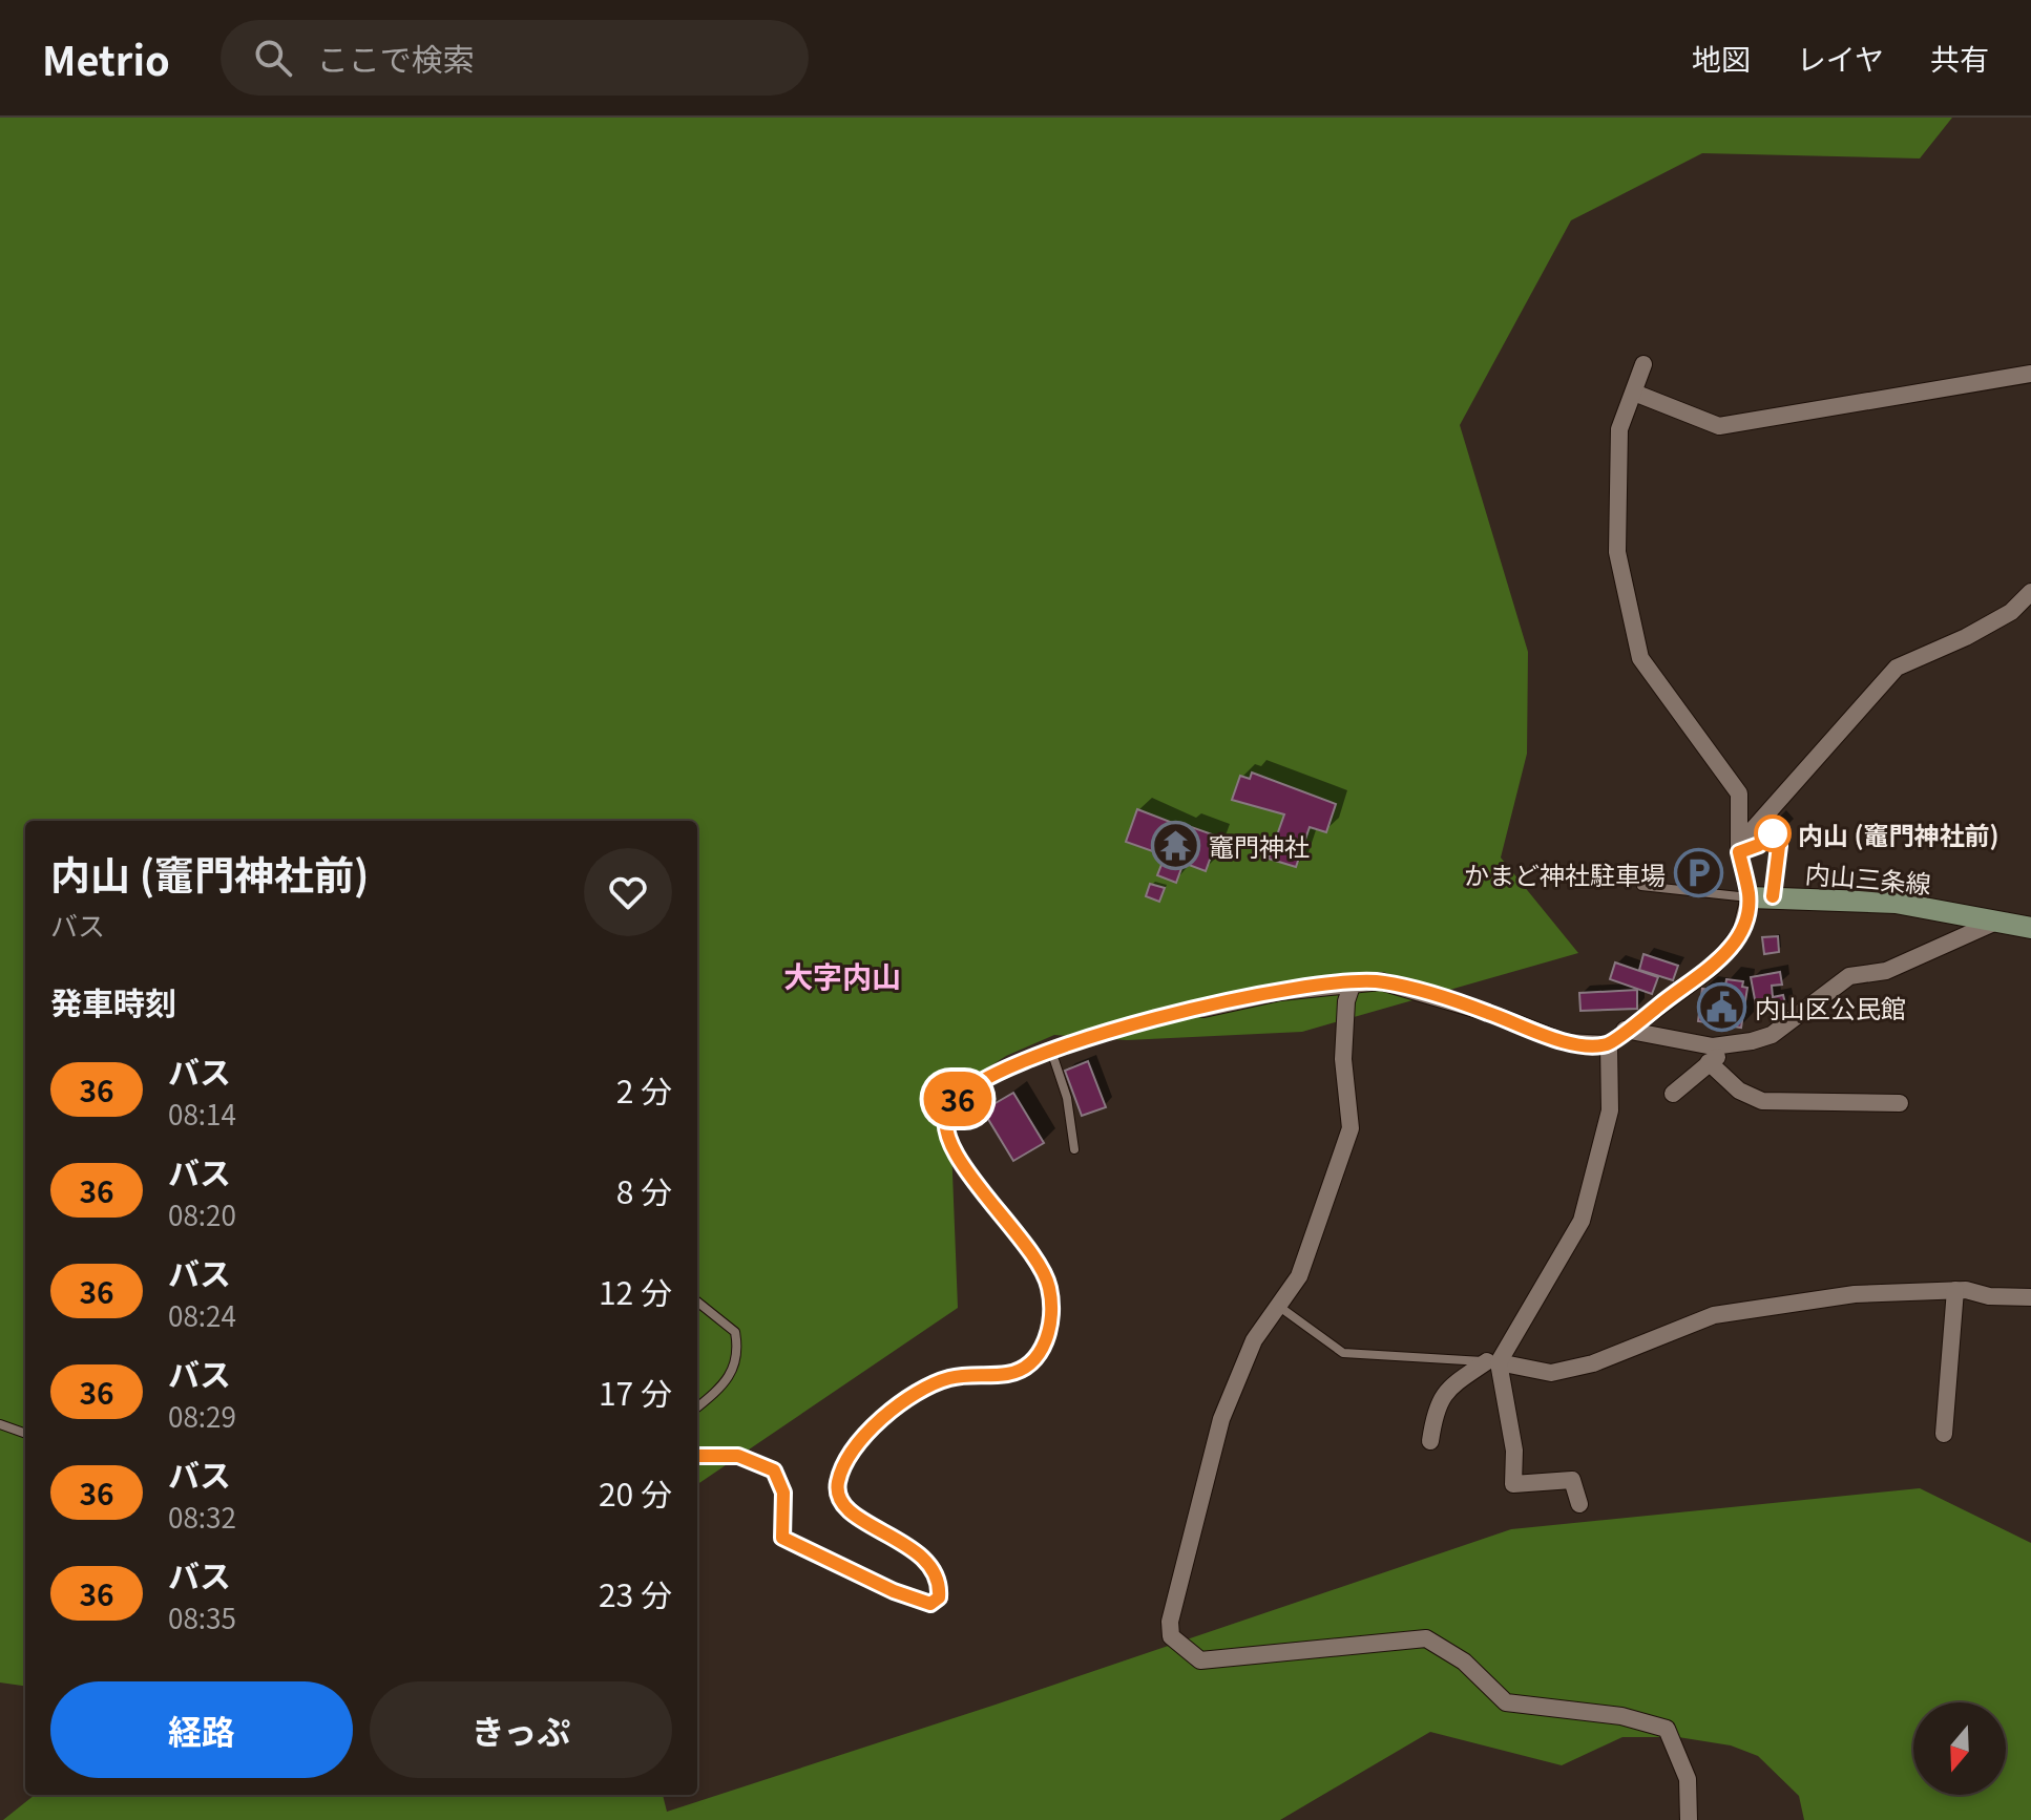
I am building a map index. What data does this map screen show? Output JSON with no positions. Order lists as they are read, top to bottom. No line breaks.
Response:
{"streets":{"main road":["内山三条線"]},"districts":["大字内山"],"places":{"other":["内山 (竈門神社前)"],"temple":["竈門神社"],"parking":["かまど神社駐車場"],"public building":["内山区公民館"]},"lines":["bus line 36"],"north":"bottom","page":{"header":"Metrio","search":"ここで検索","nav":["地図","レイヤ","共有"],"on_map":"36","heading":[["内山 (竈門神社前)","バス"],"発車時刻"],"list":[{"mark":"36","name":"バス","note":"08:14","value":"2 分"},{"mark":"36","name":"バス","note":"08:20","value":"8 分"},{"mark":"36","name":"バス","note":"08:24","value":"12 分"},{"mark":"36","name":"バス","note":"08:29","value":"17 分"},{"mark":"36","name":"バス","note":"08:32","value":"20 分"},{"mark":"36","name":"バス","note":"08:35","value":"23 分"}],"buttons":["経路","きっぷ"]}}
